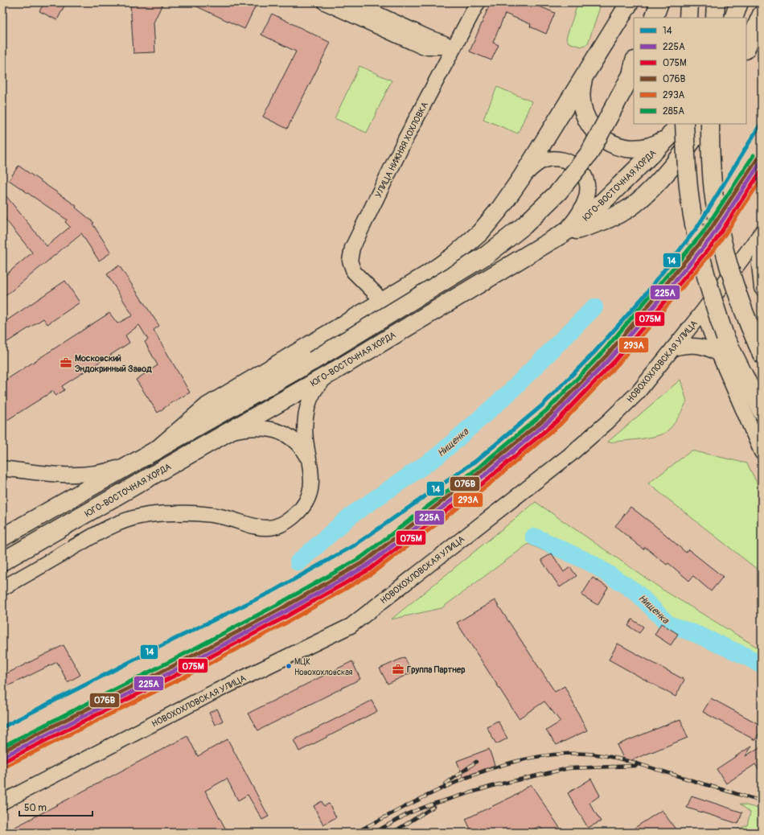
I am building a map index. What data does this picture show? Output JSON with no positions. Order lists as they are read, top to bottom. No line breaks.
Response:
{"streets":{"main road":["ЮГО-ВОСТОЧНАЯ ХОРДА"],"street":["УЛИЦА НИЖНЯЯ ХОХЛОВКА","НОВОХОХЛОВСКАЯ УЛИЦА"]},"water":["Нищенка"],"places":{"office":["Московский Эндокринный Завод","Группа Партнер"],"other":["МЦК Новохохловская"]},"lines":["transit line 14","transit line 285А","transit line 076В","transit line 225А","transit line 075М","transit line 293А"],"legend":["14","225А","075М","076В","293А","285А"],"scale_bar":"50 m"}
